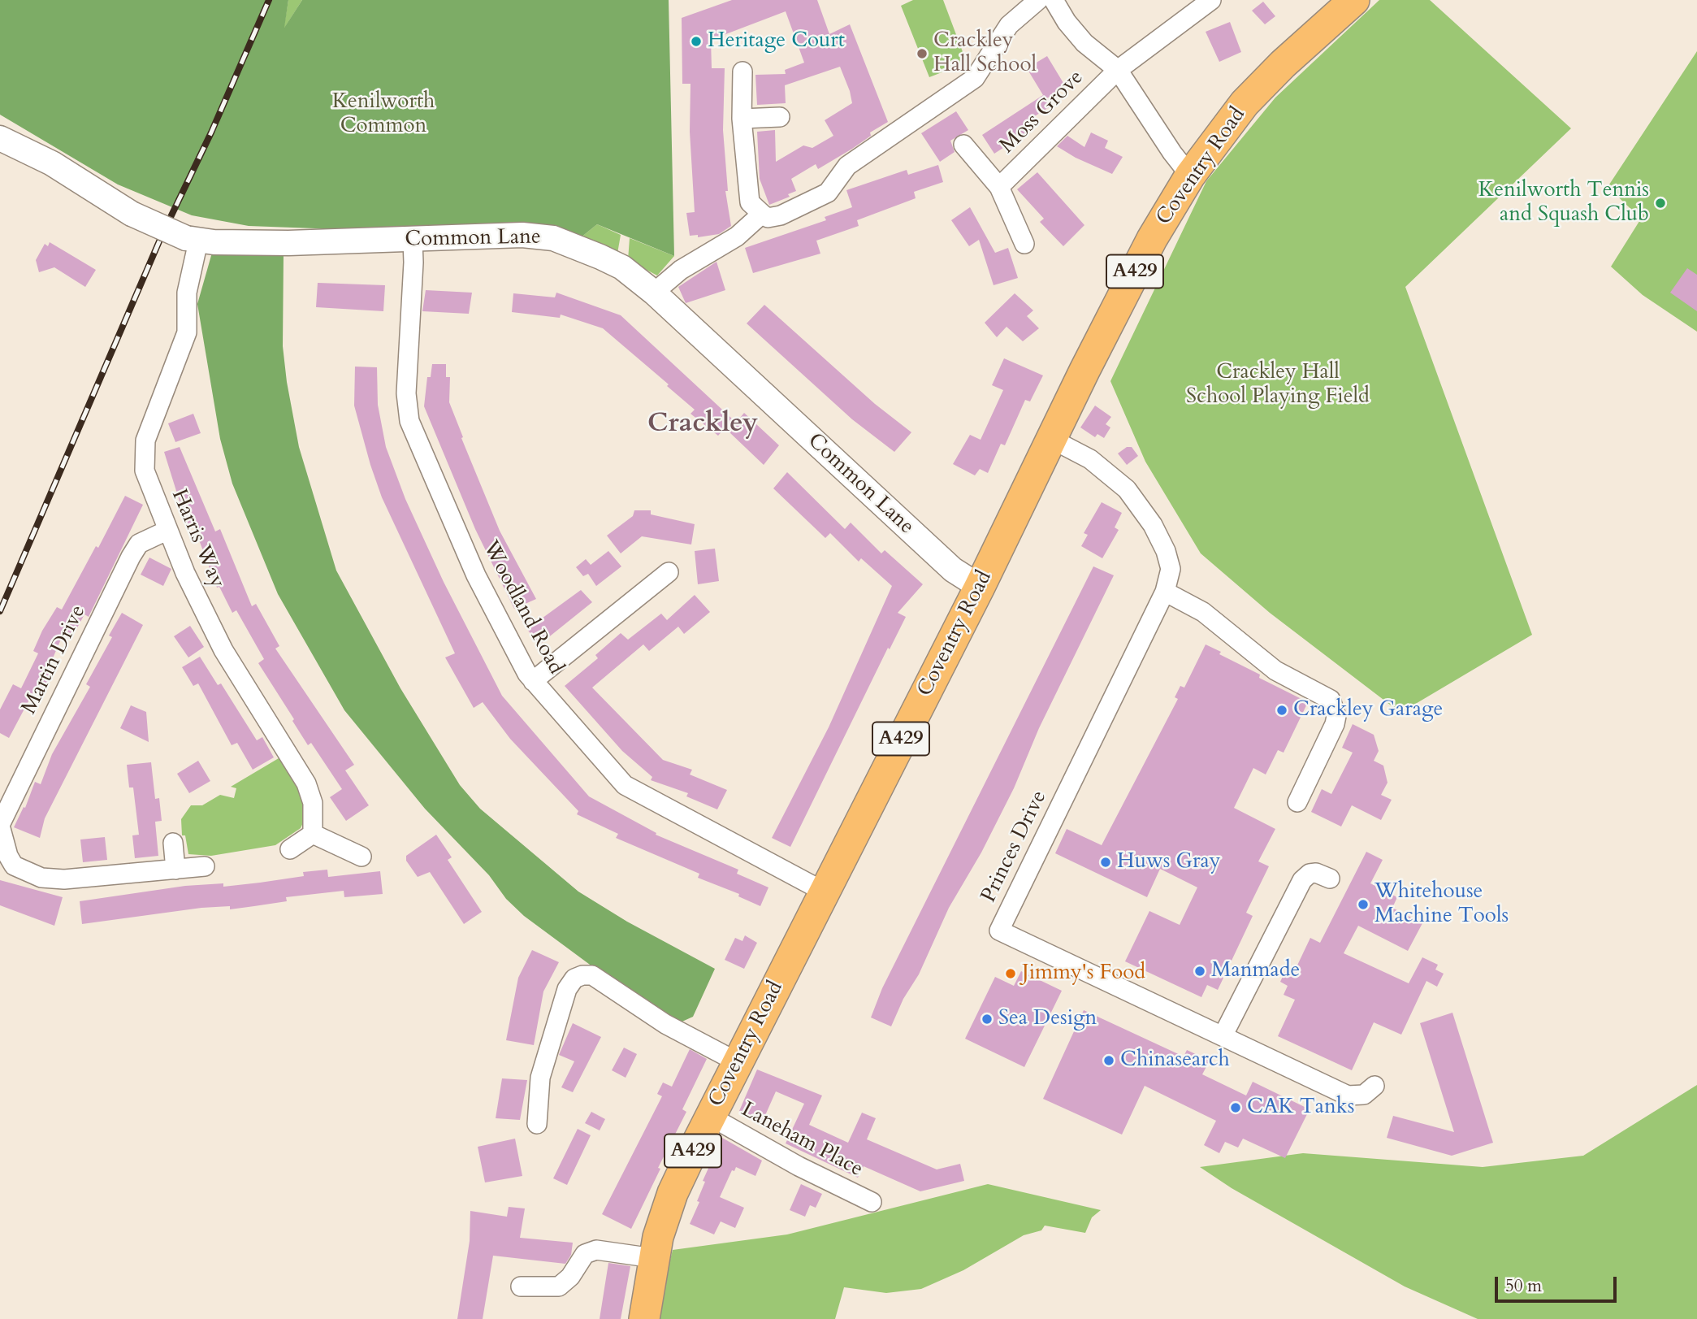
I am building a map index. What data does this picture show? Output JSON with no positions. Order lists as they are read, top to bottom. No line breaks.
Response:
{"streets":{"main road":["Coventry Road","A429"],"street":["Moss Grove","Common Lane","Harris Way","Woodland Road","Martin Drive","Princes Drive","Laneham Place"]},"crossings":[["Coventry Road","Common Lane"],["Coventry Road","Woodland Road"],["Coventry Road","Princes Drive"],["Coventry Road","Laneham Place"],["Common Lane","Harris Way"],["Common Lane","Woodland Road"],["Harris Way","Martin Drive"]],"districts":["Crackley"],"parks":["Kenilworth Common","Crackley Hall School Playing Field"],"places":["Heritage Court","Crackley Hall School","Kenilworth Tennis and Squash Club","Crackley Garage","Huws Gray","Whitehouse Machine Tools","Manmade","Jimmy's Food","Sea Design","Chinasearch","CAK Tanks"],"scale_bar":"50 m"}
